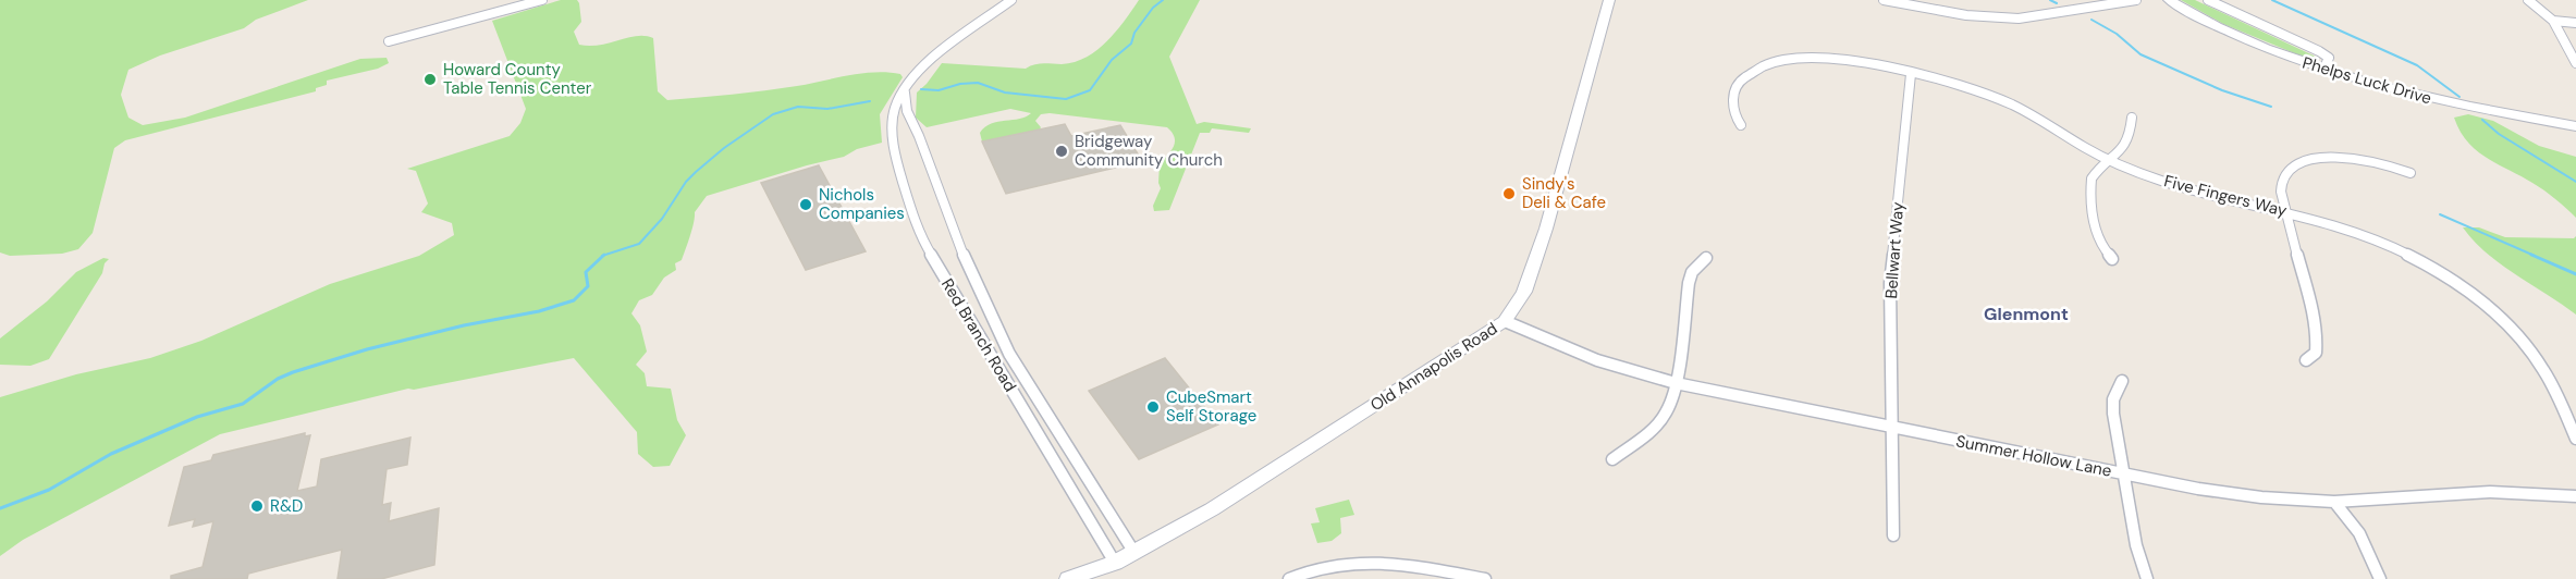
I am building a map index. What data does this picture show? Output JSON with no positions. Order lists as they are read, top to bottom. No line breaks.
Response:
{"streets":{"main road":["Phelps Luck Drive","Old Annapolis Road"],"street":["Five Fingers Way","Bellwart Way","Red Branch Road","Summer Hollow Lane"]},"crossings":[["Five Fingers Way","Bellwart Way"],["Bellwart Way","Summer Hollow Lane"],["Red Branch Road","Old Annapolis Road"],["Old Annapolis Road","Summer Hollow Lane"]],"districts":["Glenmont"],"places":["Howard County Table Tennis Center","Bridgeway Community Church","Sindy's Deli & Cafe","Nichols Companies","CubeSmart Self Storage","R&D"]}
